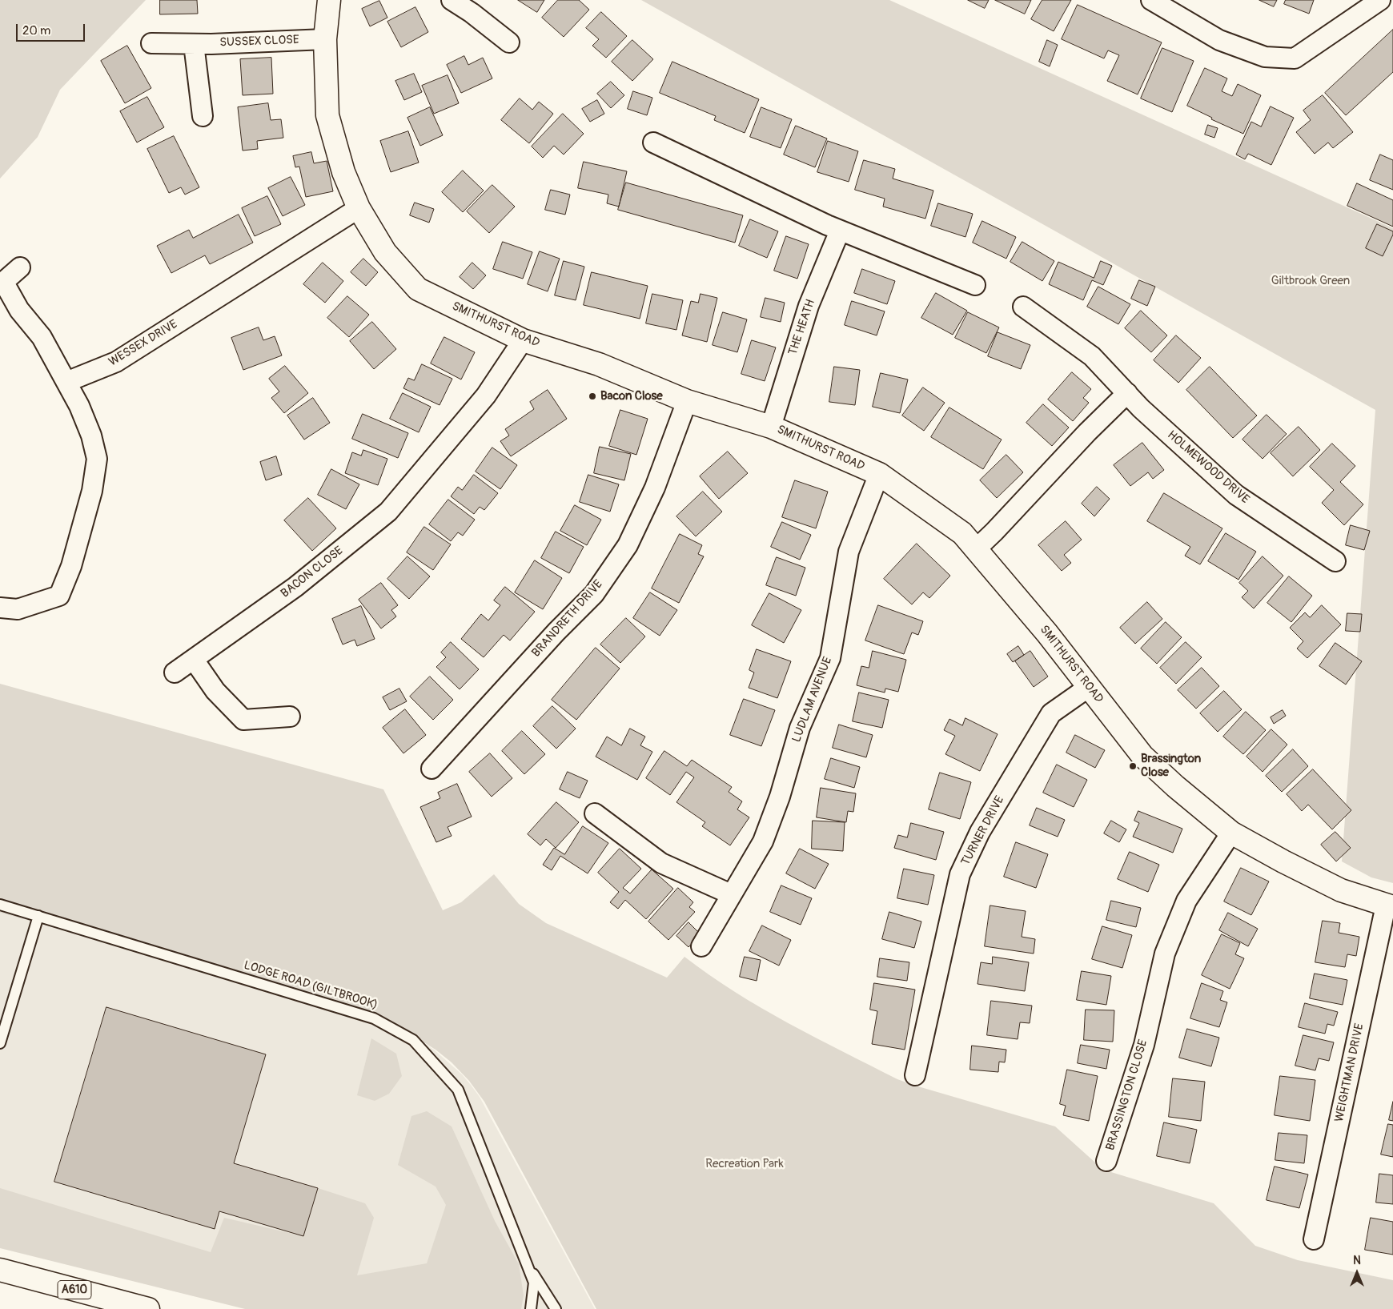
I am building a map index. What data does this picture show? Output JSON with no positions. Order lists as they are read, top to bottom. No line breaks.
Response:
{"streets":{"main road":["SMITHURST ROAD","A610"],"street":["SUSSEX CLOSE","THE HEATH","WESSEX DRIVE","HOLMEWOOD DRIVE","BACON CLOSE","BRANDRETH DRIVE","LUDLAM AVENUE","TURNER DRIVE","WEIGHTMAN DRIVE","BRASSINGTON CLOSE"],"lane":["LODGE ROAD (GILTBROOK)"]},"crossings":[["SUSSEX CLOSE","SMITHURST ROAD"],["SMITHURST ROAD","THE HEATH"],["SMITHURST ROAD","WESSEX DRIVE"],["SMITHURST ROAD","BACON CLOSE"],["SMITHURST ROAD","BRANDRETH DRIVE"],["SMITHURST ROAD","LUDLAM AVENUE"],["SMITHURST ROAD","TURNER DRIVE"],["SMITHURST ROAD","WEIGHTMAN DRIVE"],["SMITHURST ROAD","BRASSINGTON CLOSE"]],"parks":["Giltbrook Green","Recreation Park"],"places":["Bacon Close","Brassington Close"],"scale_bar":"20 m","north":"top"}
